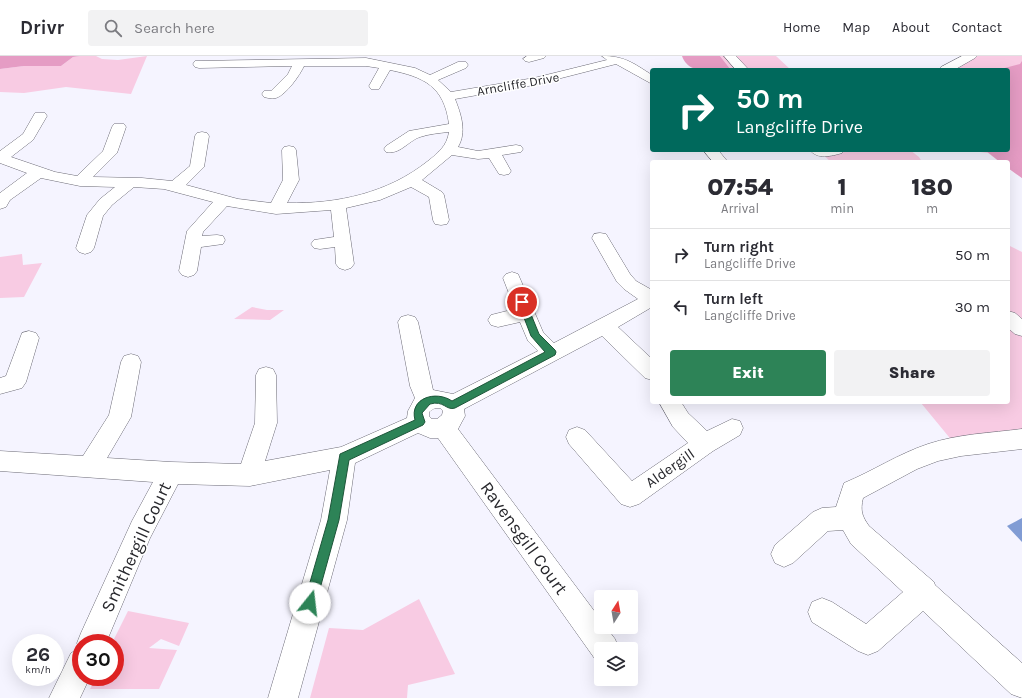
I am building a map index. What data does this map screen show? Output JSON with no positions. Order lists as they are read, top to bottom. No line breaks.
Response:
{"streets":{"street":["Arncliffe Drive","Aldergill","Ravensgill Court","Smithergill Court"]},"north":"top","page":{"header":"Drivr","search":"Search here","nav":["Home","Map","About","Contact"],"turn":["50 m","Langcliffe Drive"],"eta":["07:54","Arrival","1","min","180","m"],"list":[{"name":"Turn right","note":"Langcliffe Drive","value":"50 m"},{"name":"Turn left","note":"Langcliffe Drive","value":"30 m"}],"buttons":["Exit","Share"],"speed":"26 km/h","limit":"30"}}
